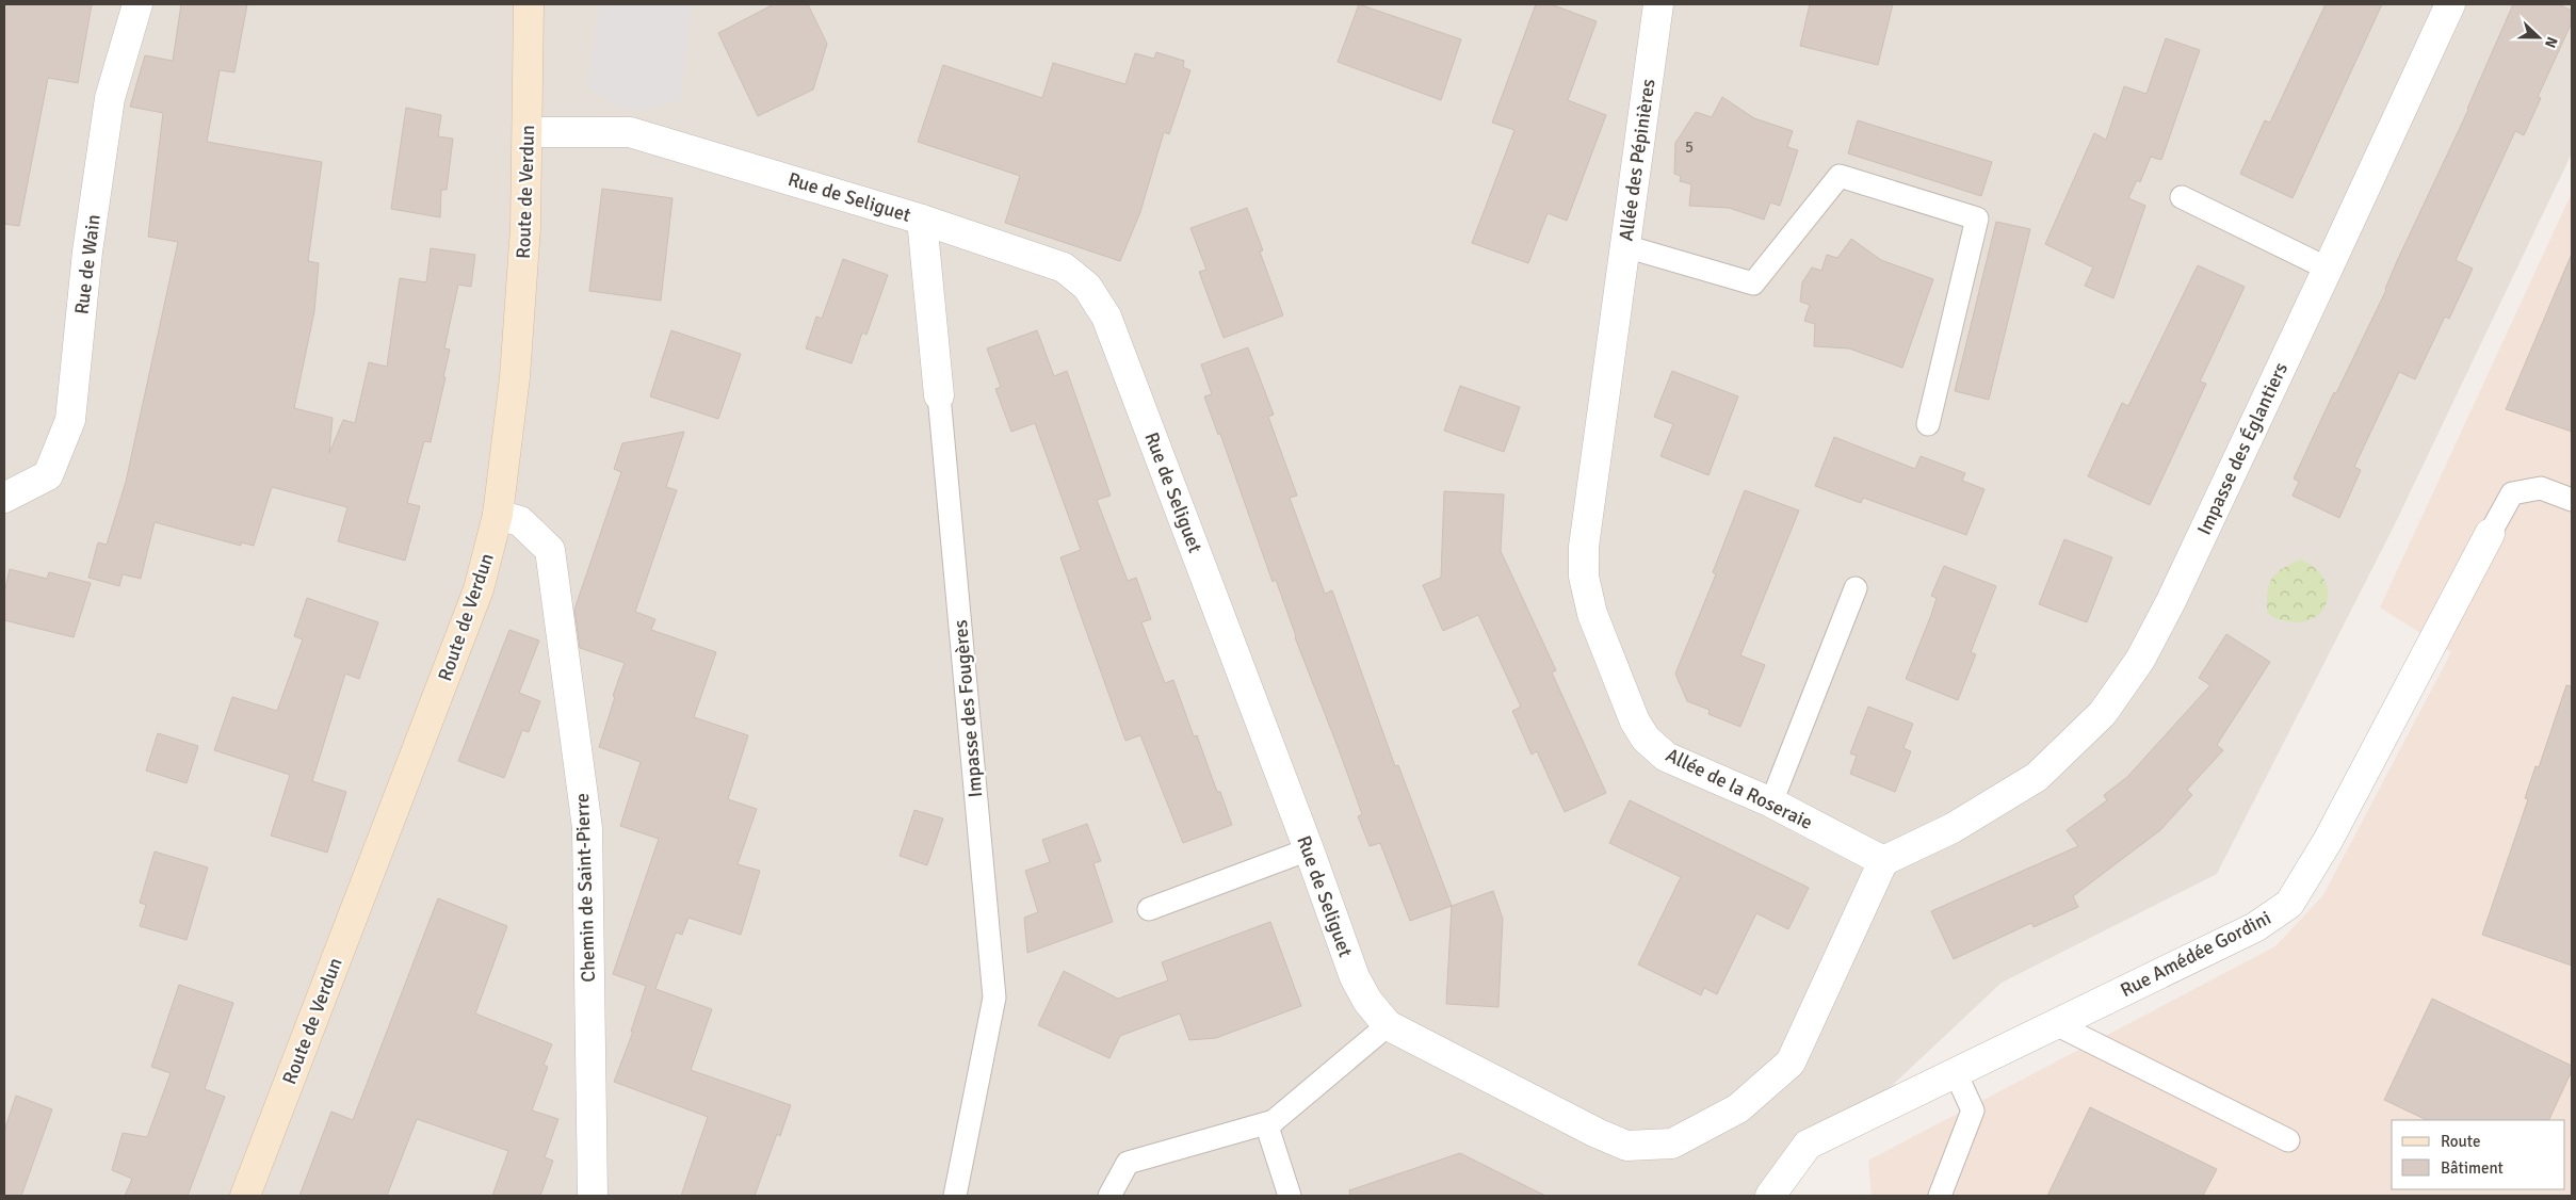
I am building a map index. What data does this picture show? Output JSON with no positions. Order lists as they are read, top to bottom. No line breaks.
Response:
{"streets":{"main road":["Route de Verdun"],"street":["Allée des Pépinières","Rue de Seliguet","Rue de Wain","Impasse des Églantiers","Impasse des Fougères","Allée de la Roseraie","Chemin de Saint-Pierre","Rue Amédée Gordini"]},"crossings":[["Allée des Pépinières","Allée de la Roseraie"],["Route de Verdun","Rue de Seliguet"],["Route de Verdun","Chemin de Saint-Pierre"],["Rue de Seliguet","Impasse des Églantiers"],["Rue de Seliguet","Impasse des Fougères"],["Rue de Seliguet","Allée de la Roseraie"],["Impasse des Églantiers","Allée de la Roseraie"]],"house_numbers":["5"],"legend":["Route","Bâtiment"],"north":"right"}
